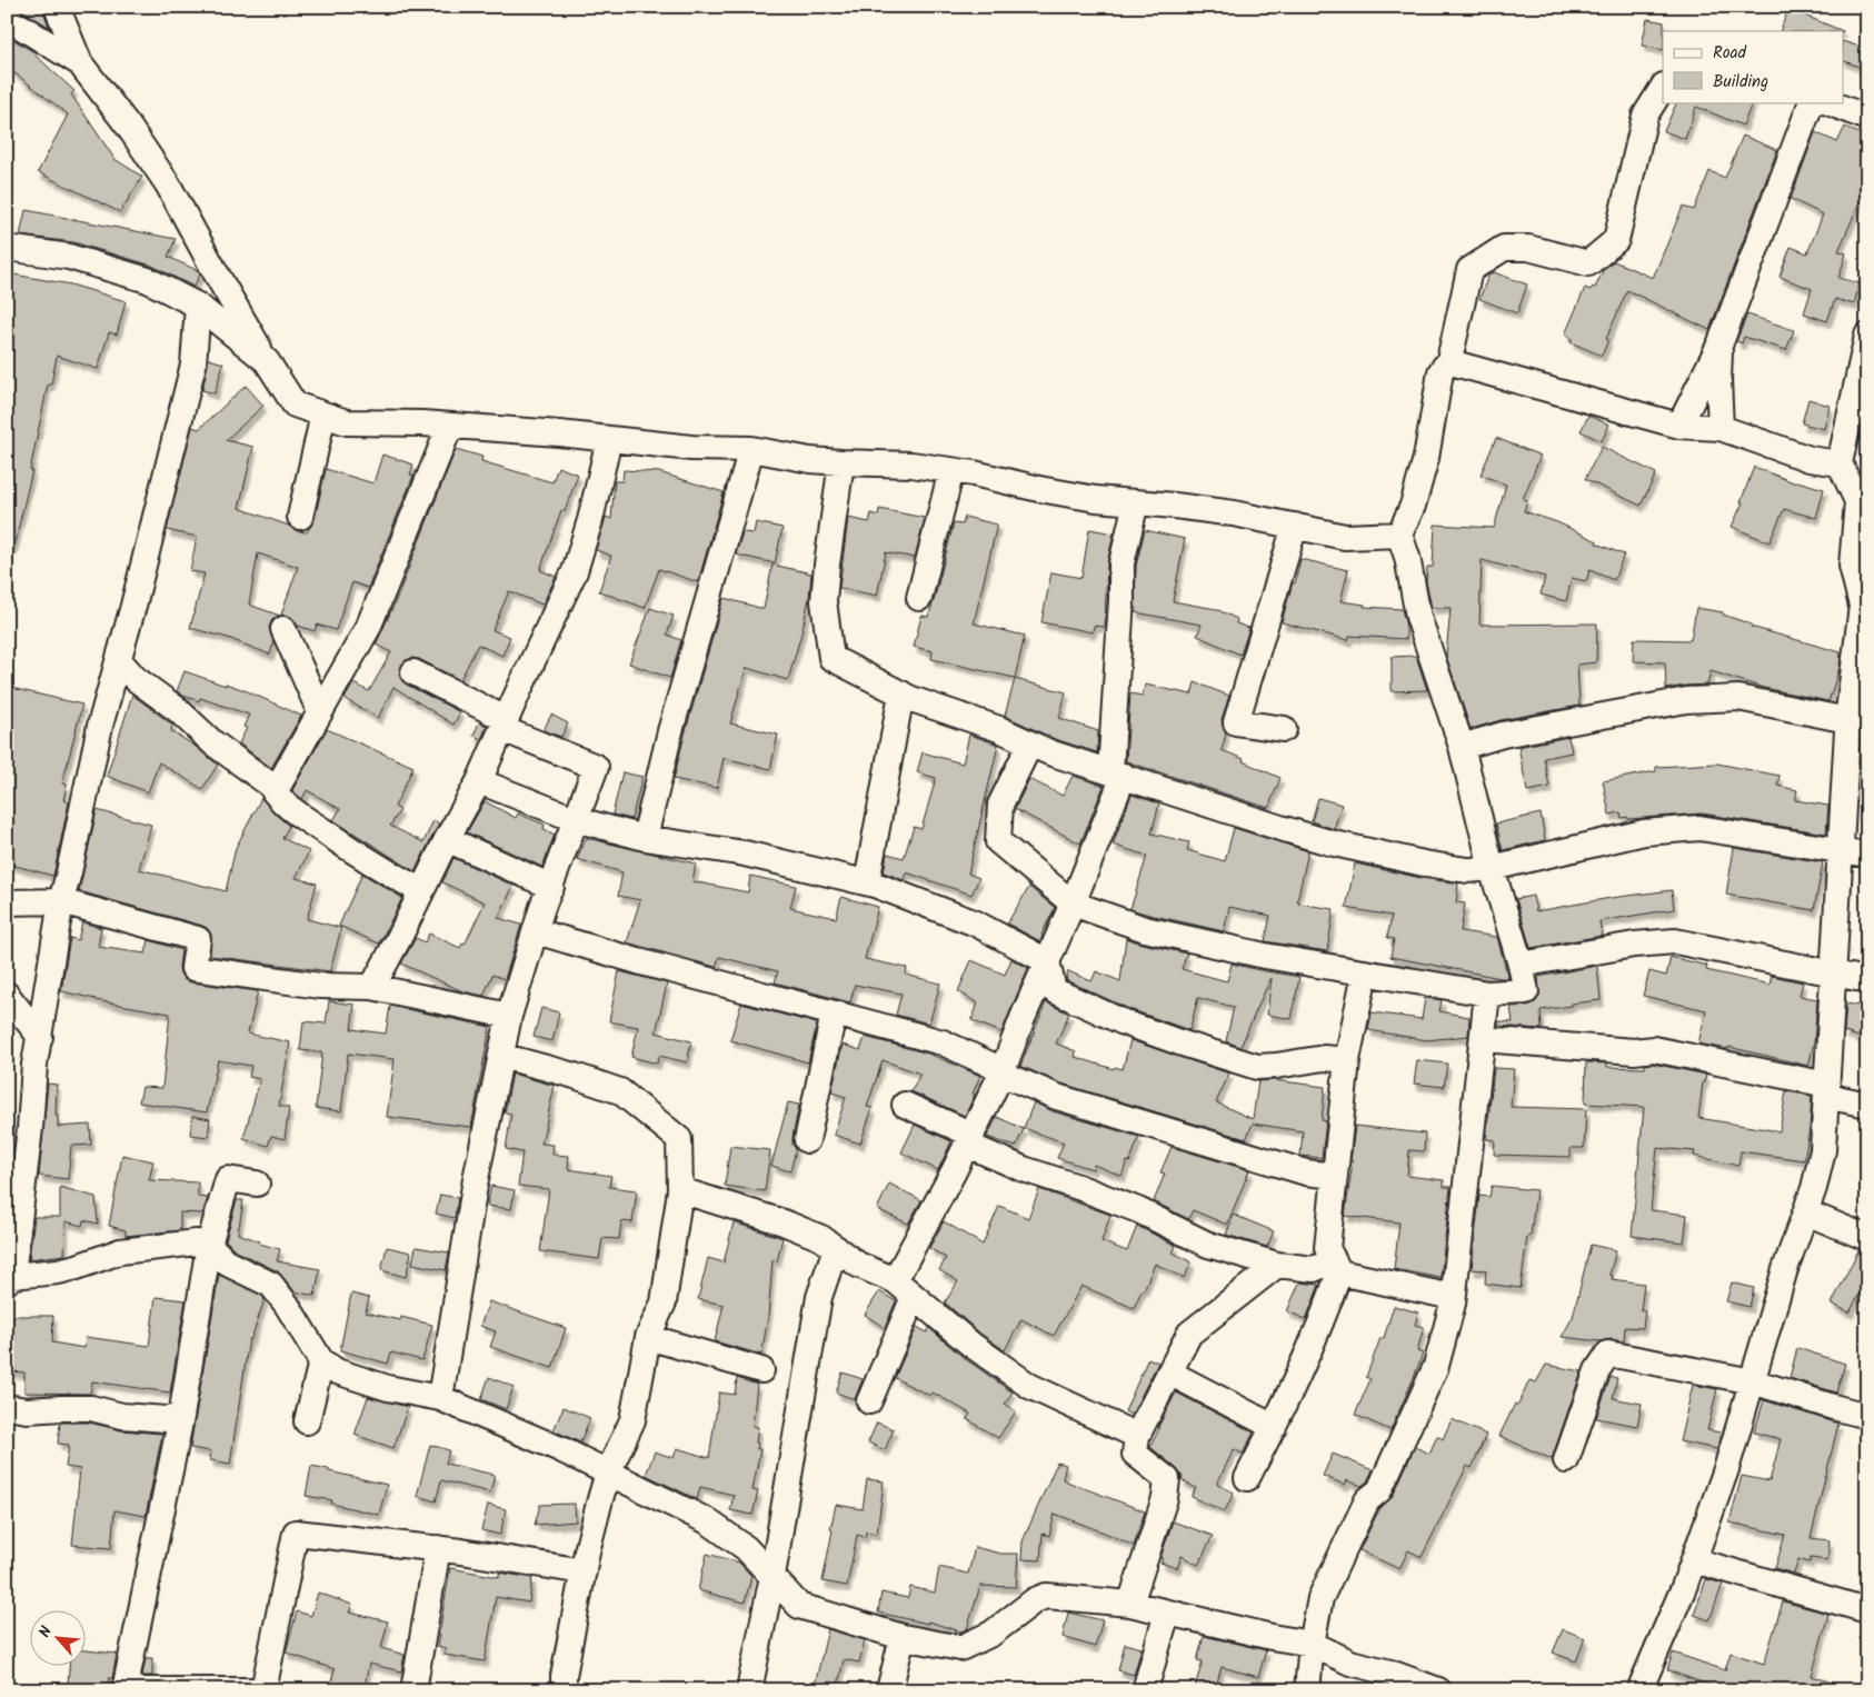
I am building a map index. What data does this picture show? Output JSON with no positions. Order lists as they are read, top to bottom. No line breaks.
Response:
{"legend":["Road","Building"],"north":"top left"}
